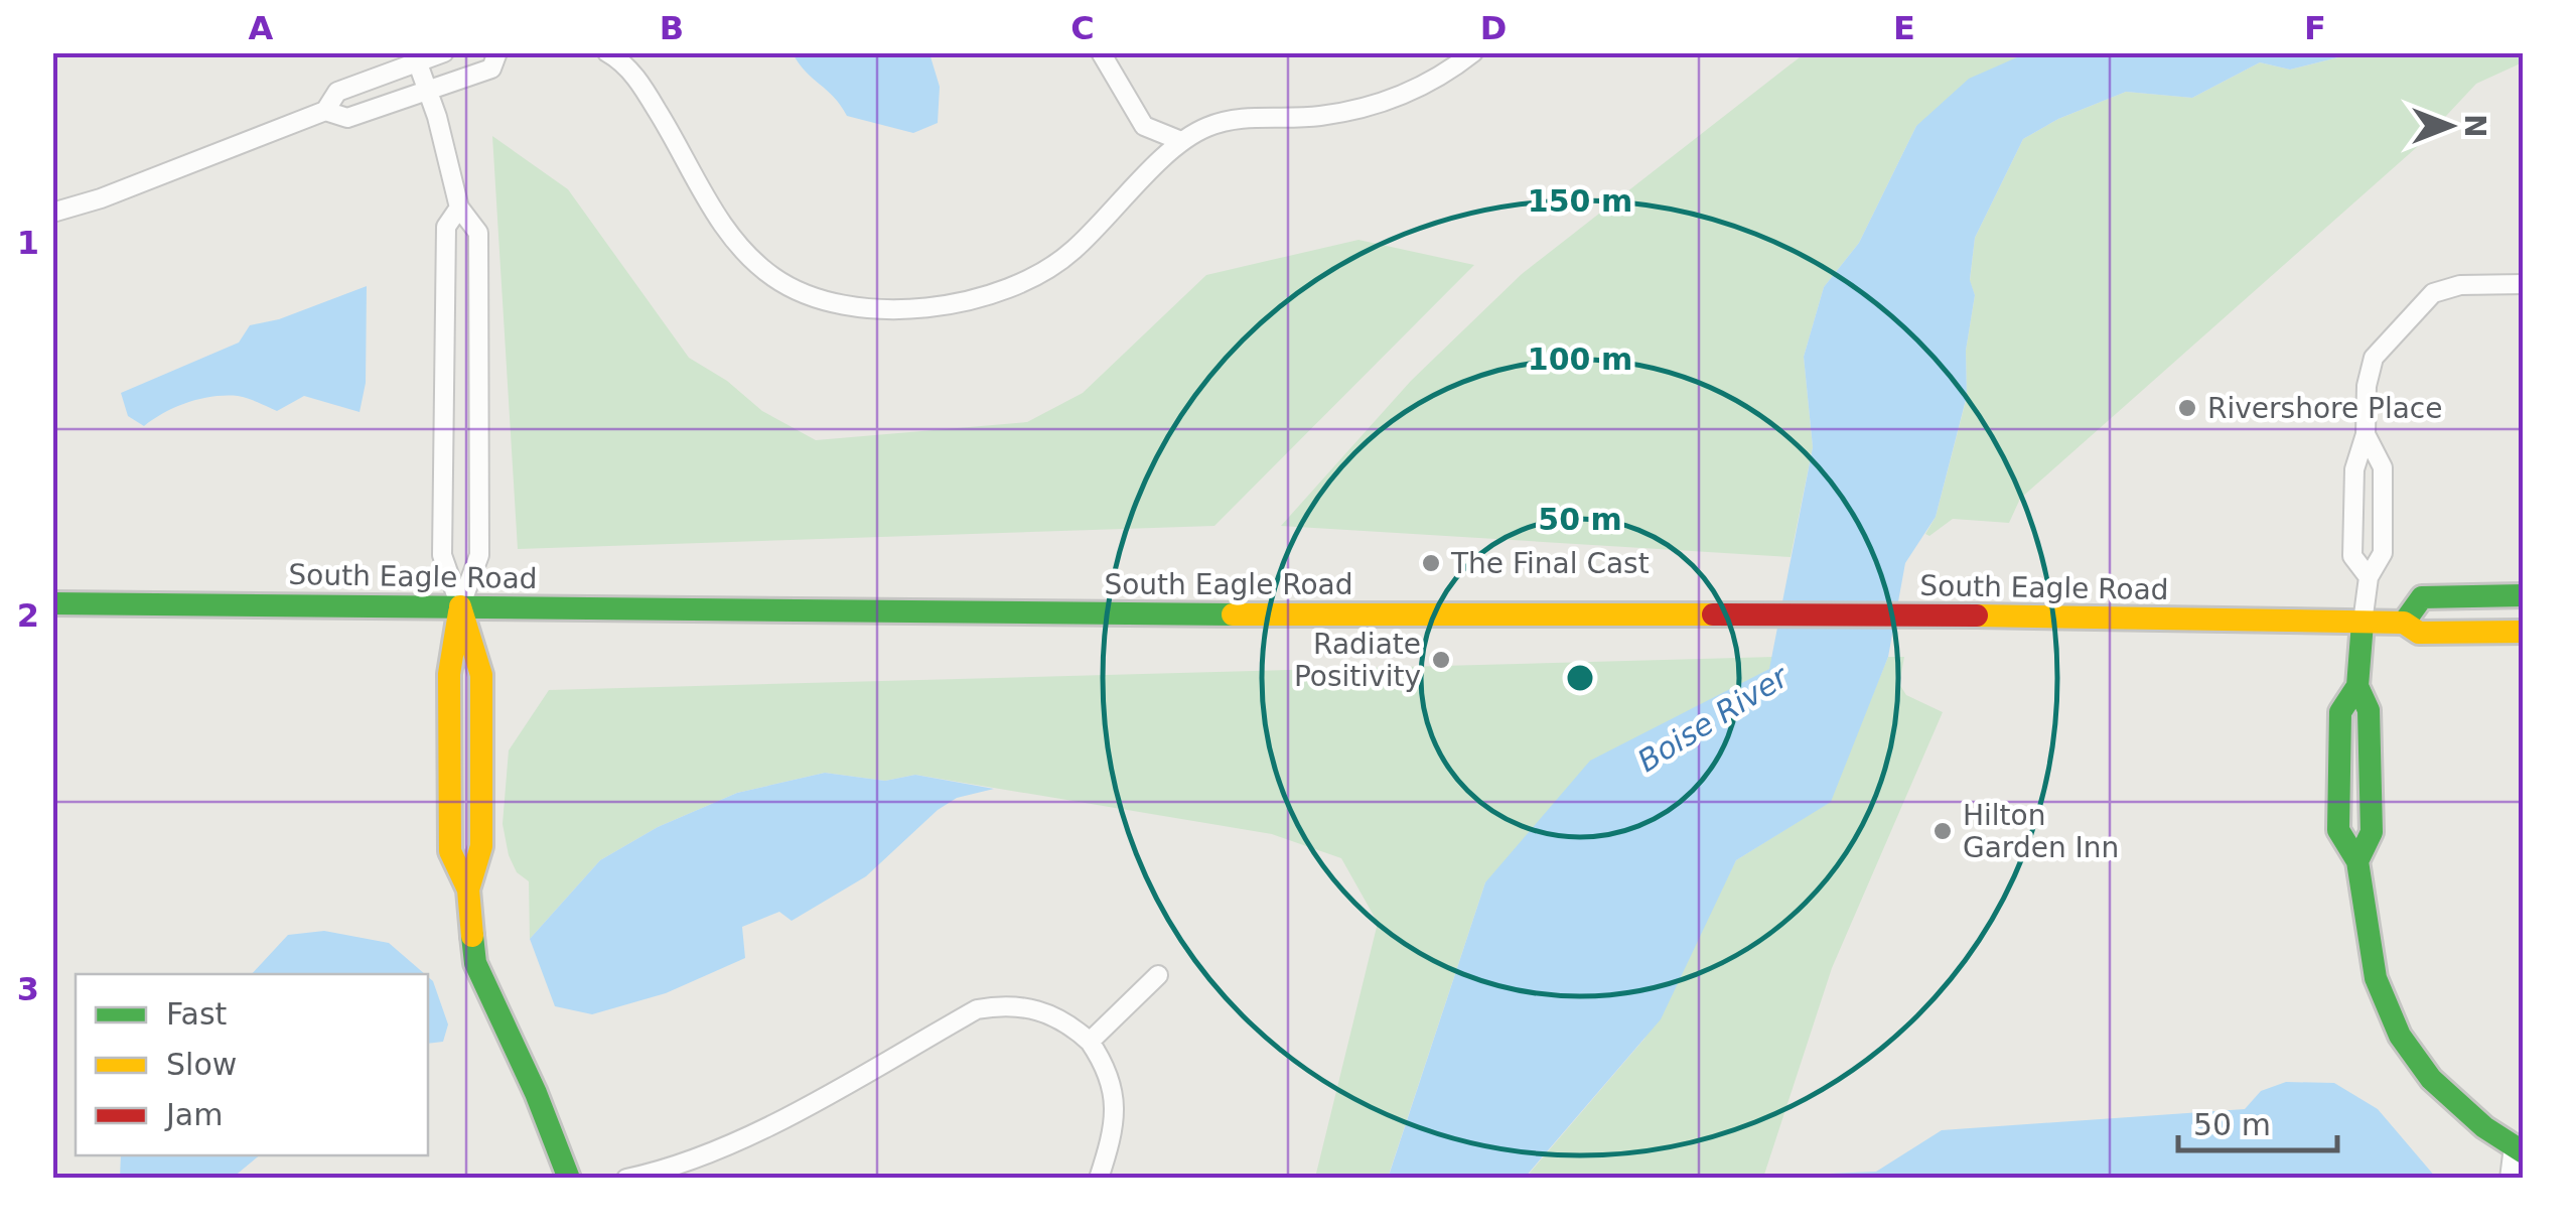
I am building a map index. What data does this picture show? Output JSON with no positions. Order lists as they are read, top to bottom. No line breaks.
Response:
{"streets":{"main road":["South Eagle Road"]},"water":["Boise River"],"places":["Rivershore Place","The Final Cast","Radiate Positivity","Hilton Garden Inn"],"legend":["Fast","Slow","Jam"],"scale_bar":"50 m","north":"right","grid":{"columns":["A","B","C","D","E","F"],"rows":["1","2","3"]},"rings":["150 m","100 m","50 m"]}
